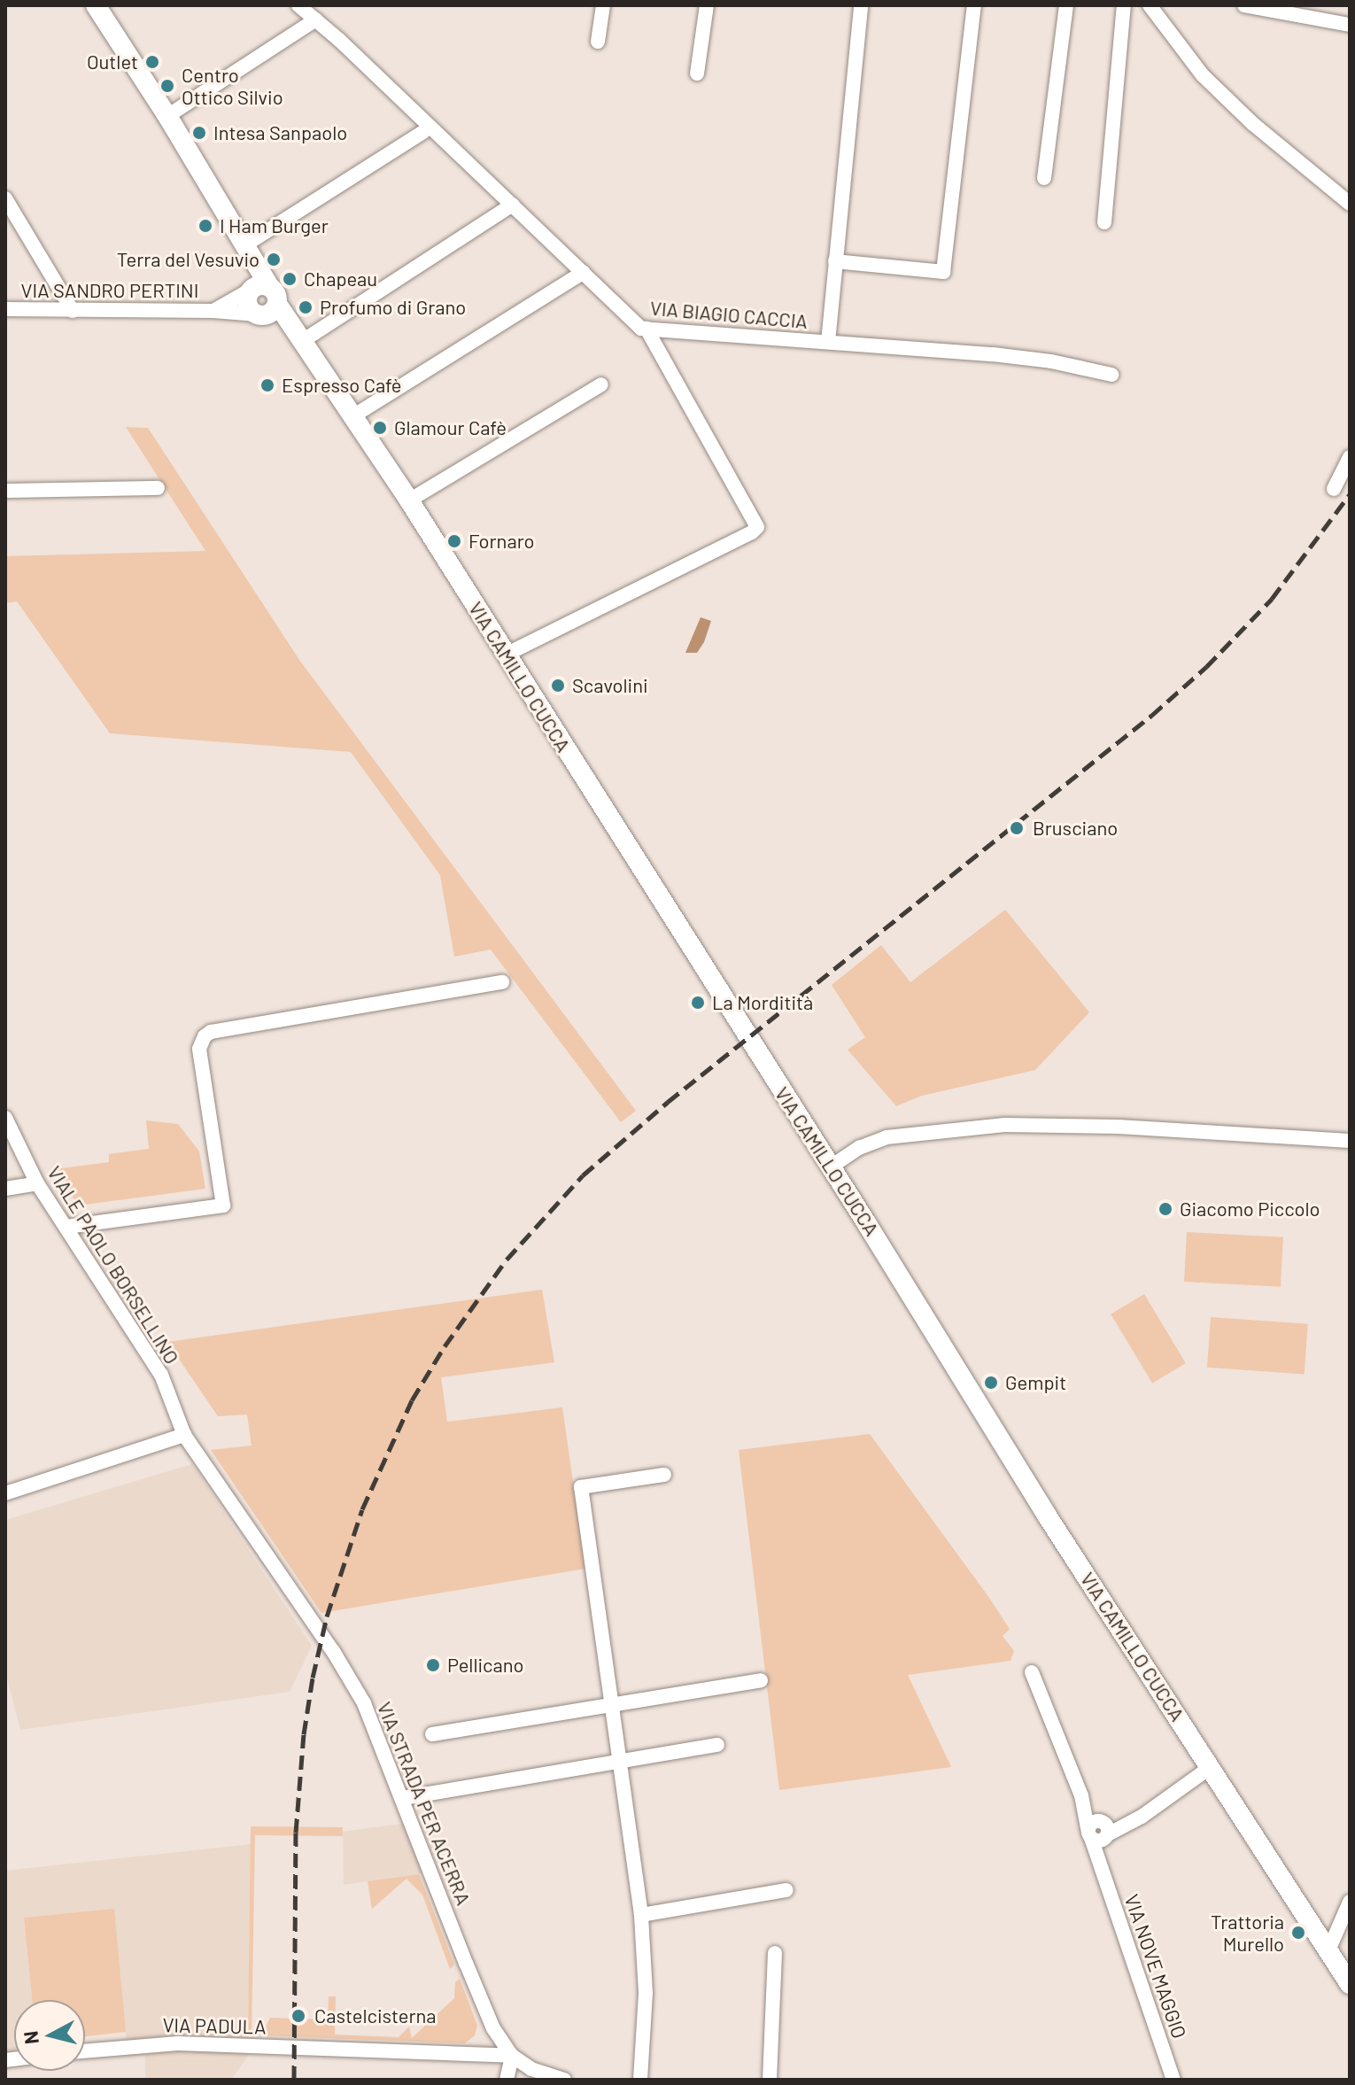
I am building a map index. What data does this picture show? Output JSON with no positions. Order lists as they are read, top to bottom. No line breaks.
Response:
{"streets":{"street":["VIA SANDRO PERTINI","VIA BIAGIO CACCIA","VIA CAMILLO CUCCA","VIALE PAOLO BORSELLINO","VIA STRADA PER ACERRA","VIA NOVE MAGGIO","VIA PADULA"]},"crossings":[["VIA SANDRO PERTINI","VIA CAMILLO CUCCA"],["VIALE PAOLO BORSELLINO","VIA STRADA PER ACERRA"],["VIA STRADA PER ACERRA","VIA PADULA"]],"places":["Outlet","Centro Ottico Silvio","Intesa Sanpaolo","I Ham Burger","Terra del Vesuvio","Chapeau","Profumo di Grano","Espresso Cafè","Glamour Cafè","Fornaro","Scavolini","Brusciano","La Morditità","Giacomo Piccolo","Gempit","Pellicano","Trattoria Murello","Castelcisterna"],"north":"left"}
